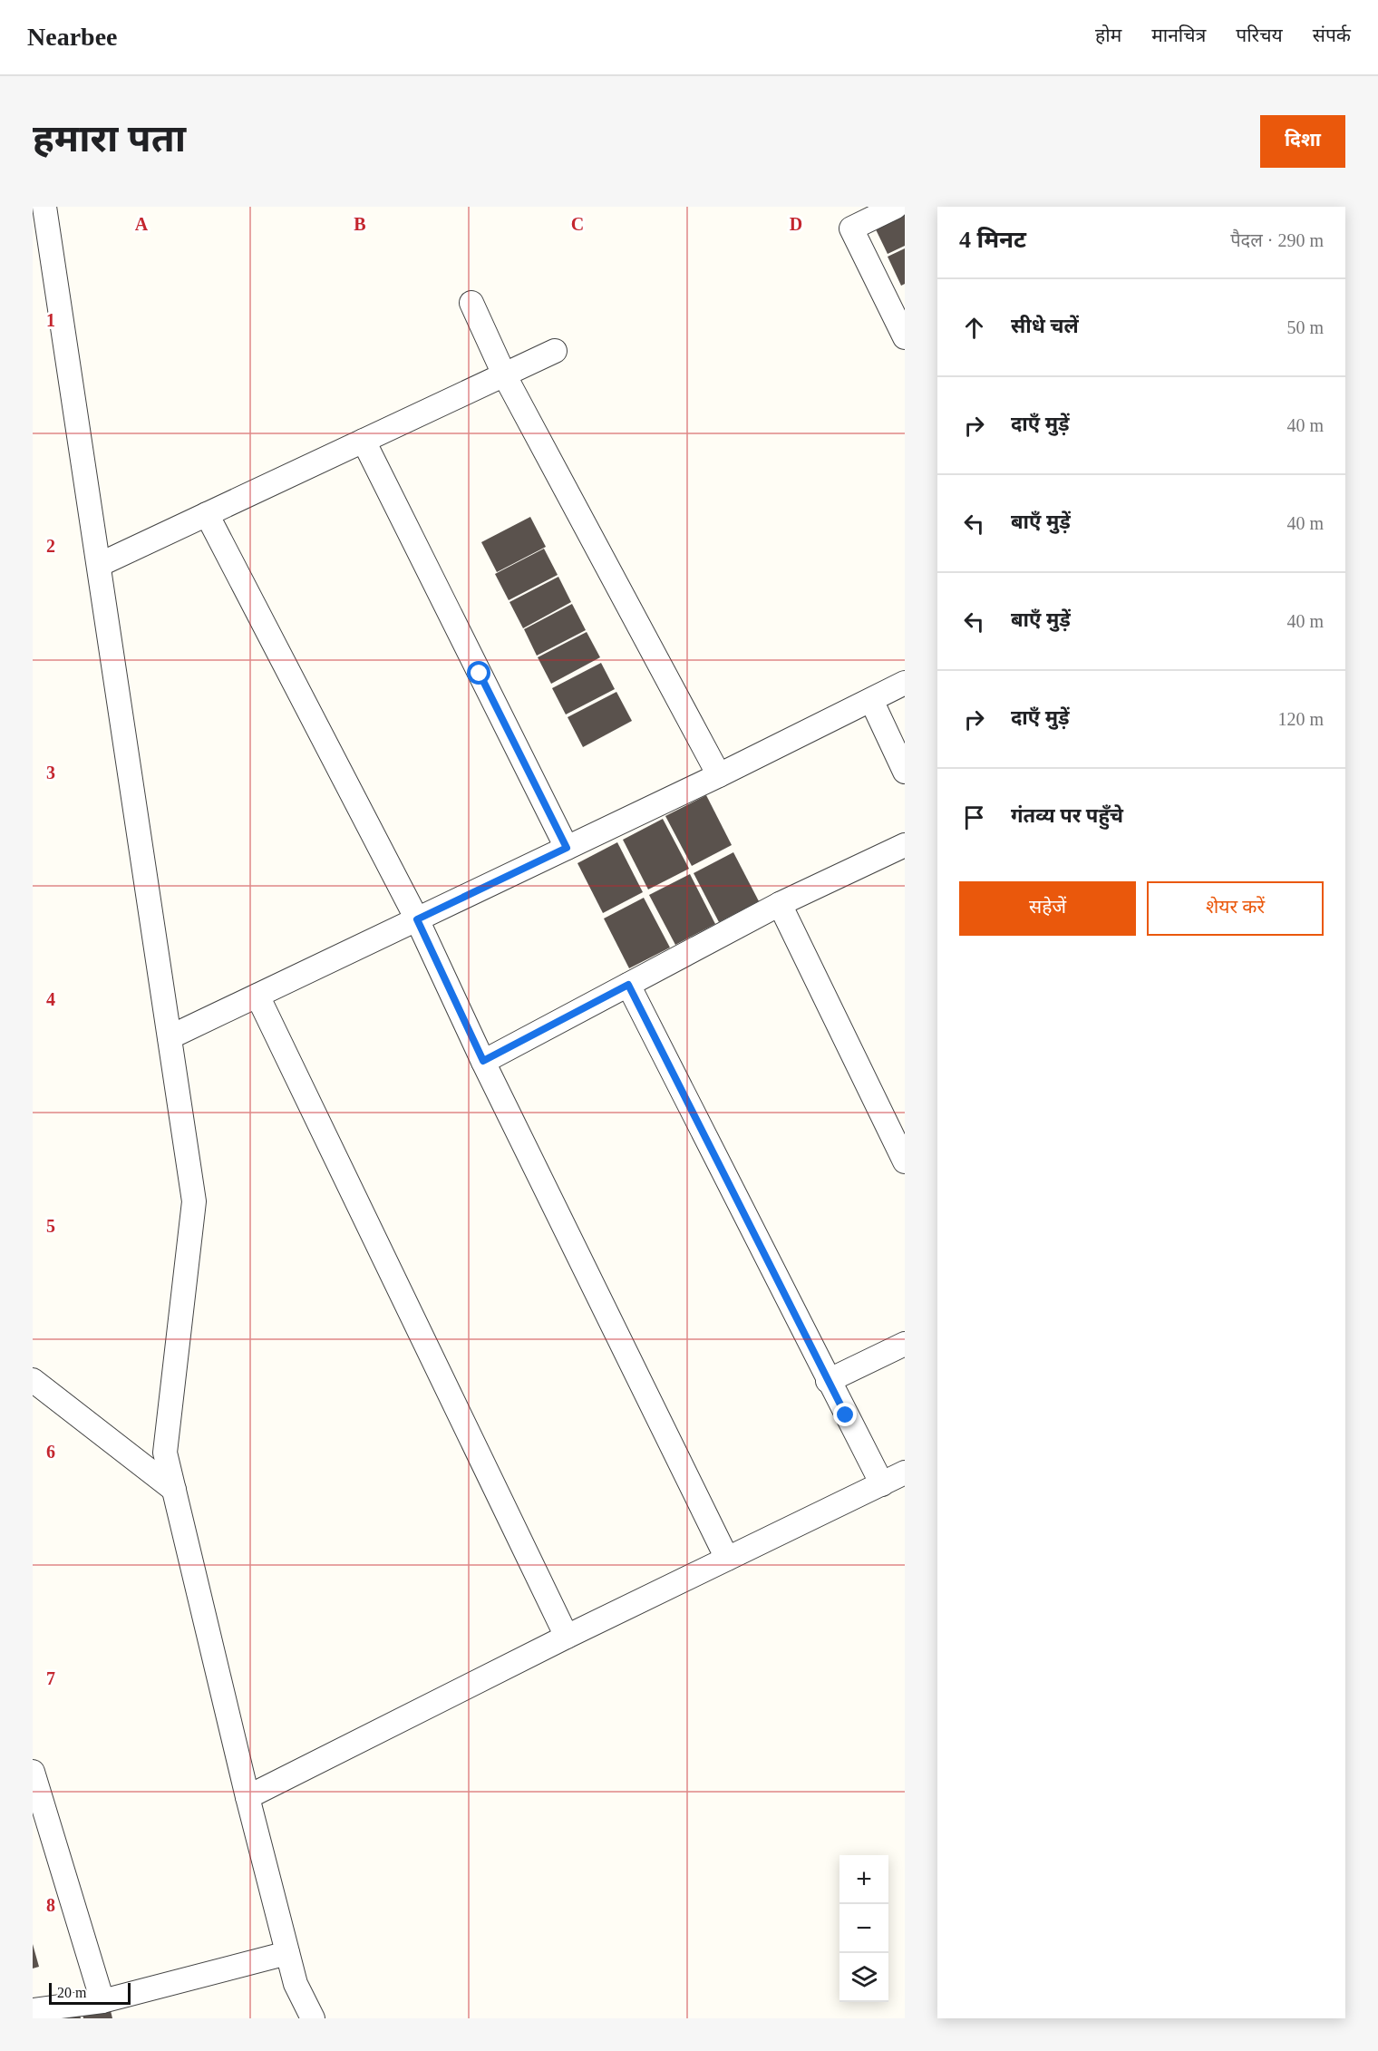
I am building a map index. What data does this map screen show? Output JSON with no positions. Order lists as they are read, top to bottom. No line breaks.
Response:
{"scale_bar":"20 m","page":{"header":"Nearbee","nav":["होम","मानचित्र","परिचय","संपर्क"],"buttons":["दिशा",["सहेजें","शेयर करें"]],"title":"हमारा पता","heading":["4 मिनट","पैदल · 290 m"],"list":[["सीधे चलें","50 m"],["दाएँ मुड़ें","40 m"],["बाएँ मुड़ें","40 m"],["बाएँ मुड़ें","40 m"],["दाएँ मुड़ें","120 m"],"गंतव्य पर पहुँचे"],"map_buttons":["+","−"],"scale":"20 m"},"grid":{"columns":["A","B","C","D"],"rows":["1","2","3","4","5","6","7","8"]}}
